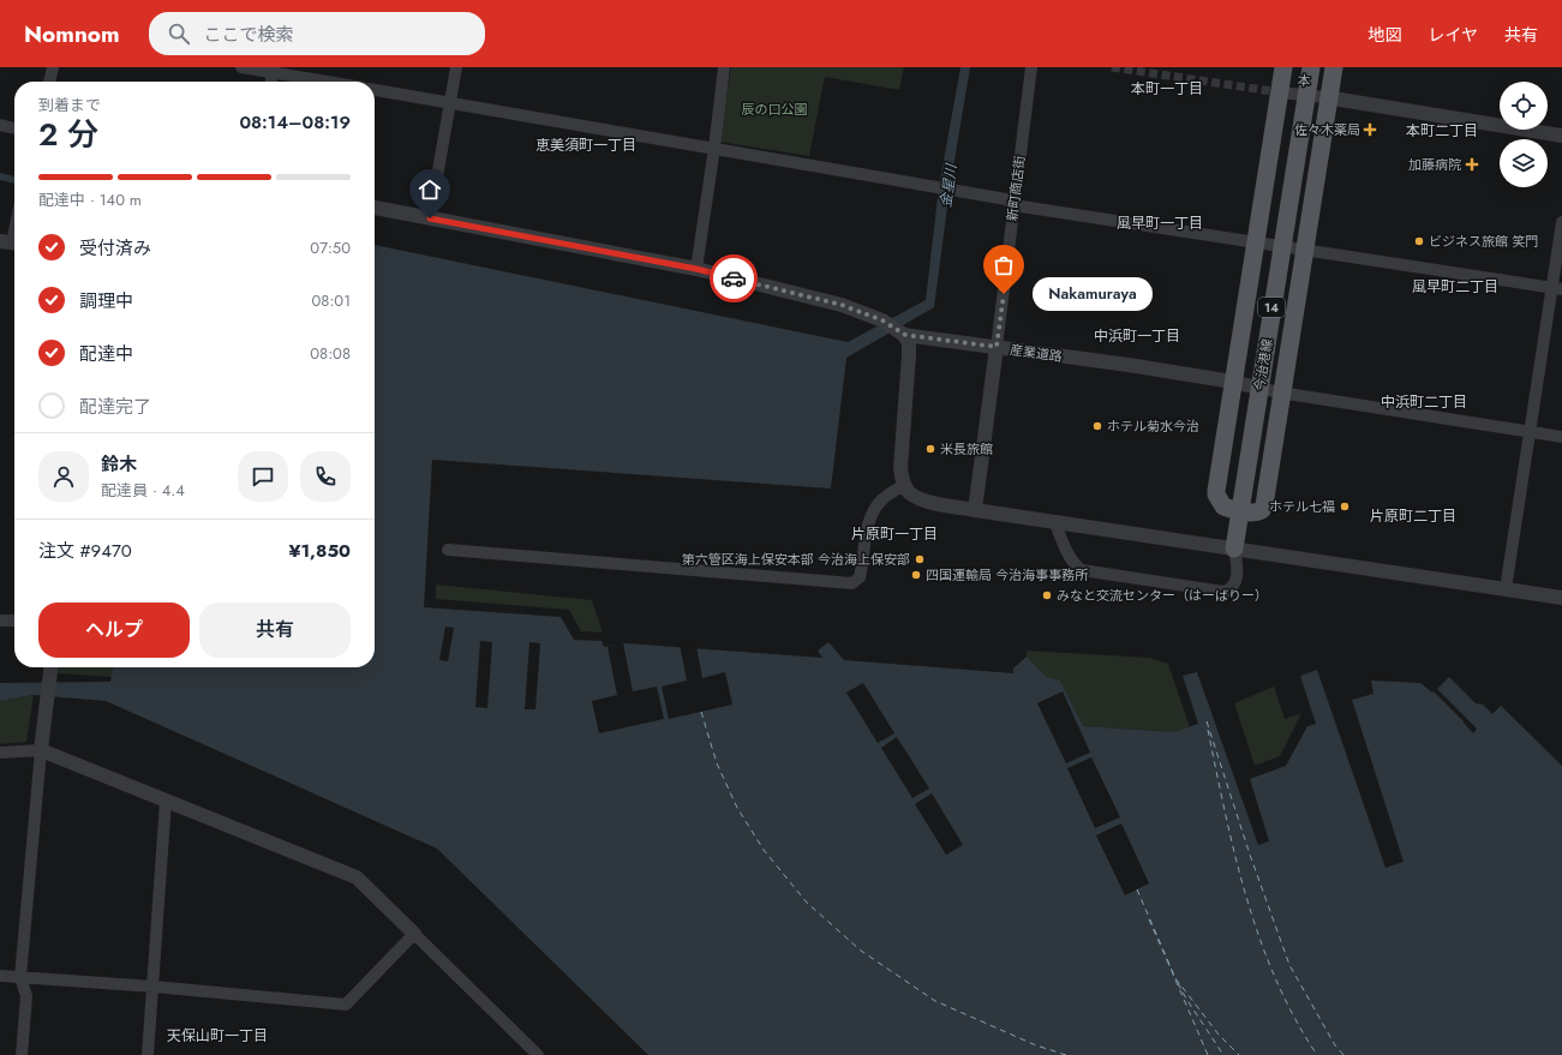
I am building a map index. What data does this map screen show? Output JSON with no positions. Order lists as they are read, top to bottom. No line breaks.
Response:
{"streets":{"main road":["14","今治港線"],"street":["本","新町商店街","産業道路"]},"crossings":[["本","今治港線"],["新町商店街","産業道路"],["産業道路","今治港線"]],"districts":["本町一丁目","本町二丁目","恵美須町一丁目","風早町一丁目","風早町二丁目","中浜町一丁目","中浜町二丁目","片原町二丁目","片原町一丁目","天保山町一丁目"],"water":["金星川"],"parks":["辰の口公園"],"places":{"health":["佐々木薬局","加藤病院"],"other":["ビジネス旅館 笑門","Nakamuraya","ホテル菊水今治","米長旅館","ホテル七福","第六管区海上保安本部 今治海上保安部","四国運輸局 今治海事事務所","みなと交流センター（はーばりー）"]},"page":{"header":"Nomnom","search":"ここで検索","nav":["地図","レイヤ","共有"],"heading":["2 分","到着まで","08:14–08:19"],"panel":["鈴木","配達員 · 4.4","注文 #9470","¥1,850"],"bar":"配達中 · 140 m","list":[["受付済み","07:50"],["調理中","08:01"],["配達中","08:08"],"配達完了"],"bubble":"Nakamuraya","buttons":["ヘルプ","共有"]}}
